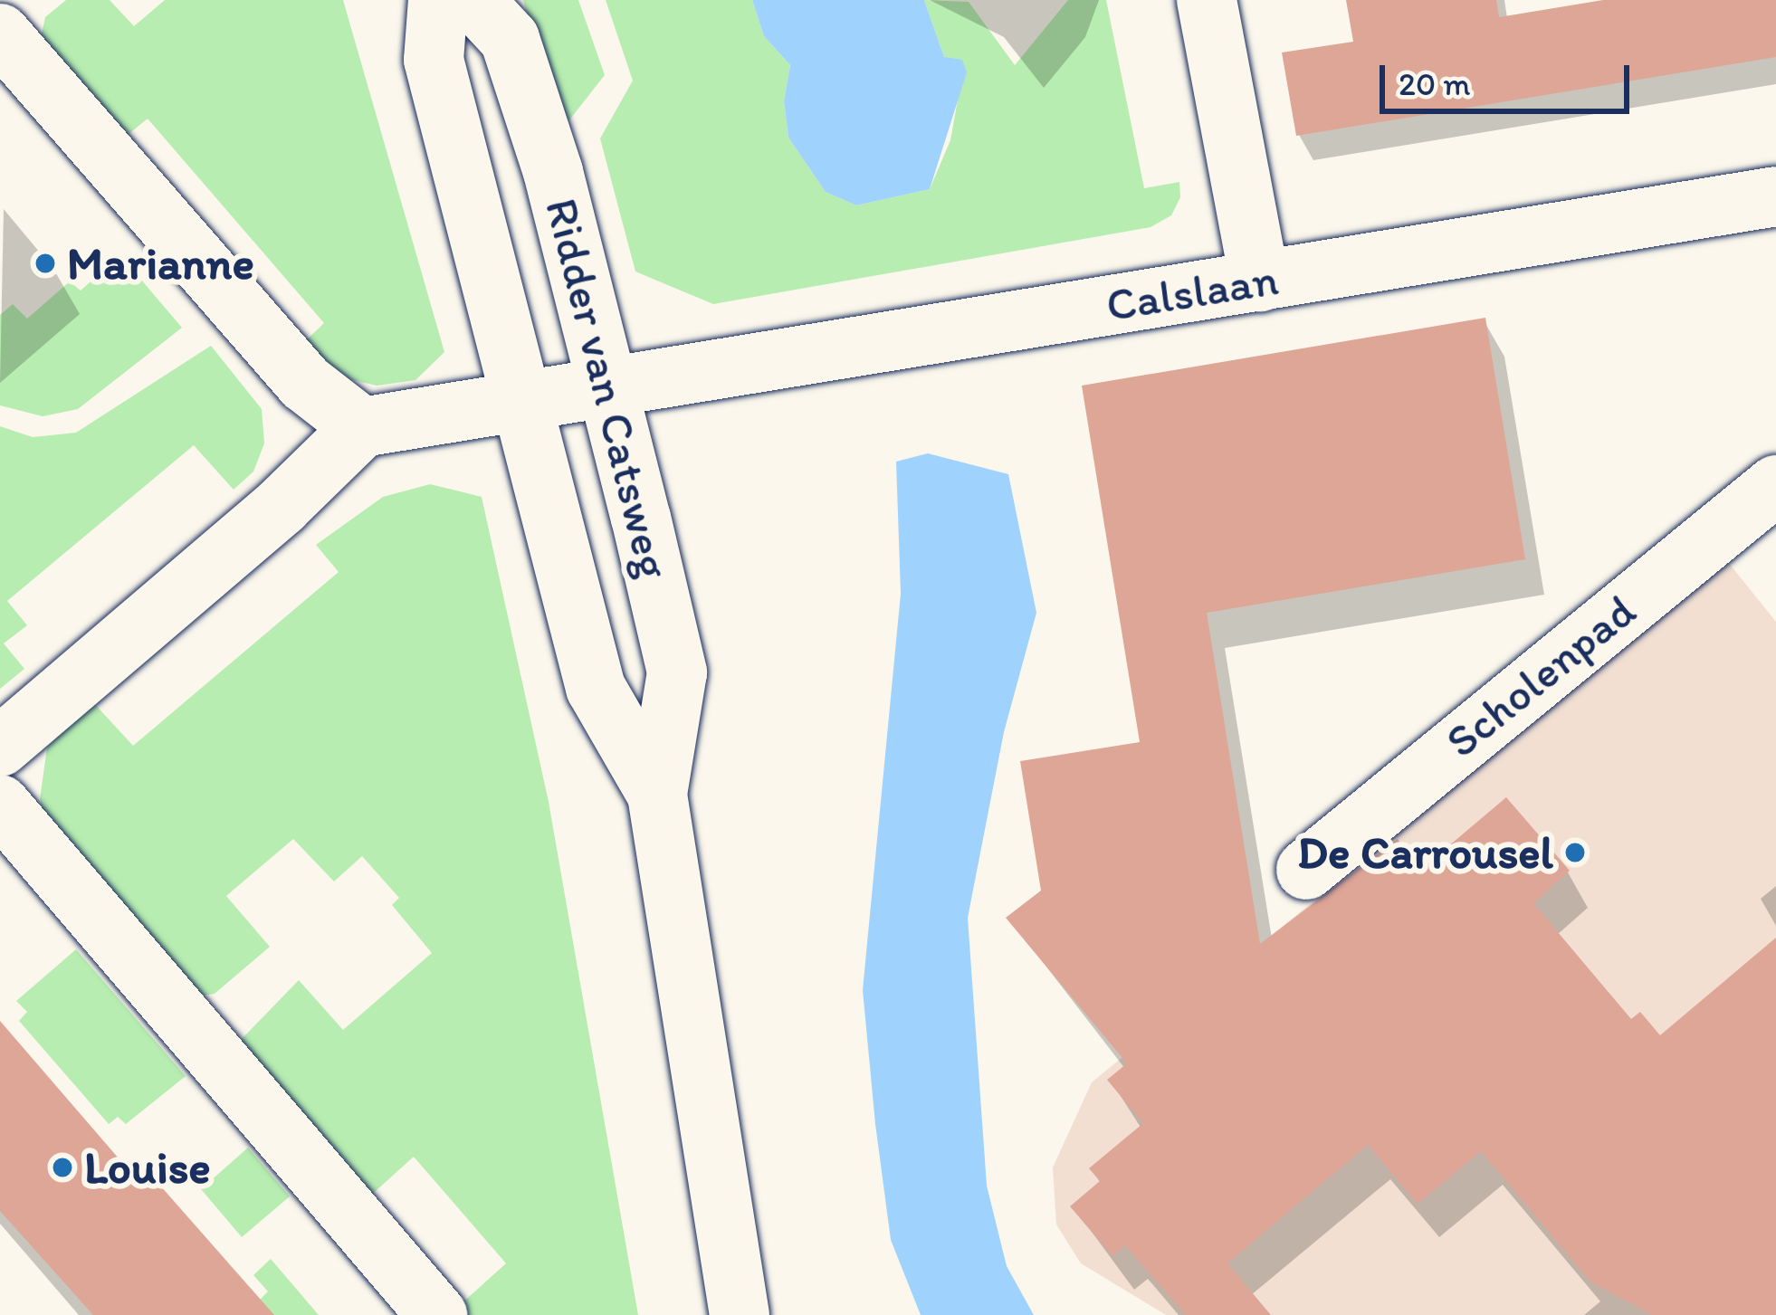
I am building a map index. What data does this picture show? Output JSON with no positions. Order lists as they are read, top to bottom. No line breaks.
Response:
{"streets":{"street":["Calslaan","Ridder van Catsweg","Scholenpad"]},"crossings":[["Calslaan","Ridder van Catsweg"]],"places":["Marianne","De Carrousel","Louise"],"scale_bar":"20 m"}
